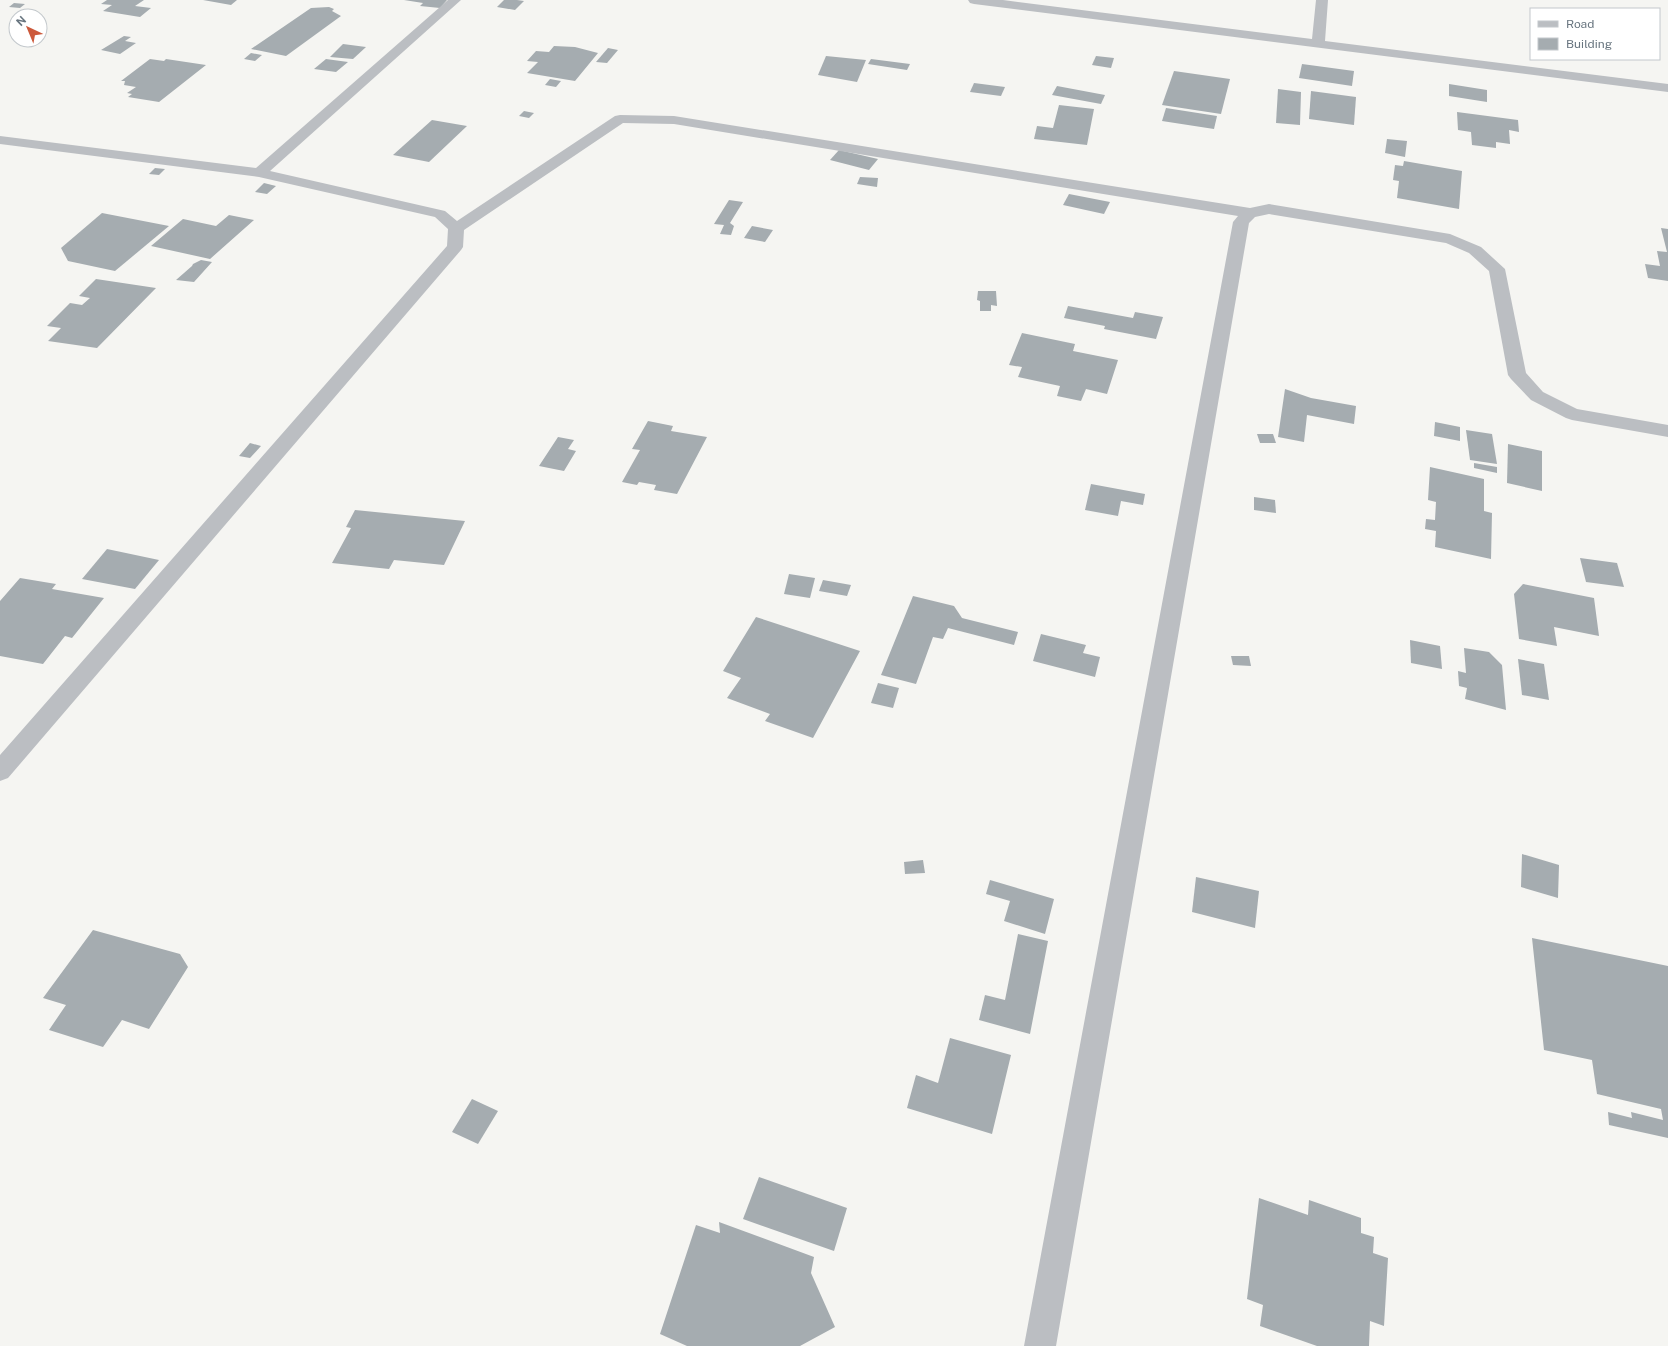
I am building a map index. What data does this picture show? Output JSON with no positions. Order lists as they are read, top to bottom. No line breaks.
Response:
{"legend":["Road","Building"],"north":"top left"}
